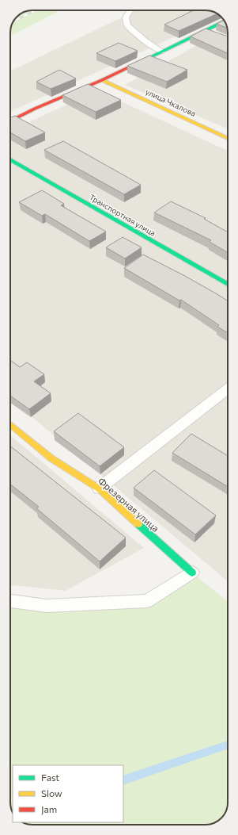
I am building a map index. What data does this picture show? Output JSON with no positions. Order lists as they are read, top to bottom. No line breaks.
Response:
{"streets":{"street":["улица Чкалова","Транспортная улица","Фрезерная улица"]},"legend":["Fast","Slow","Jam"]}
